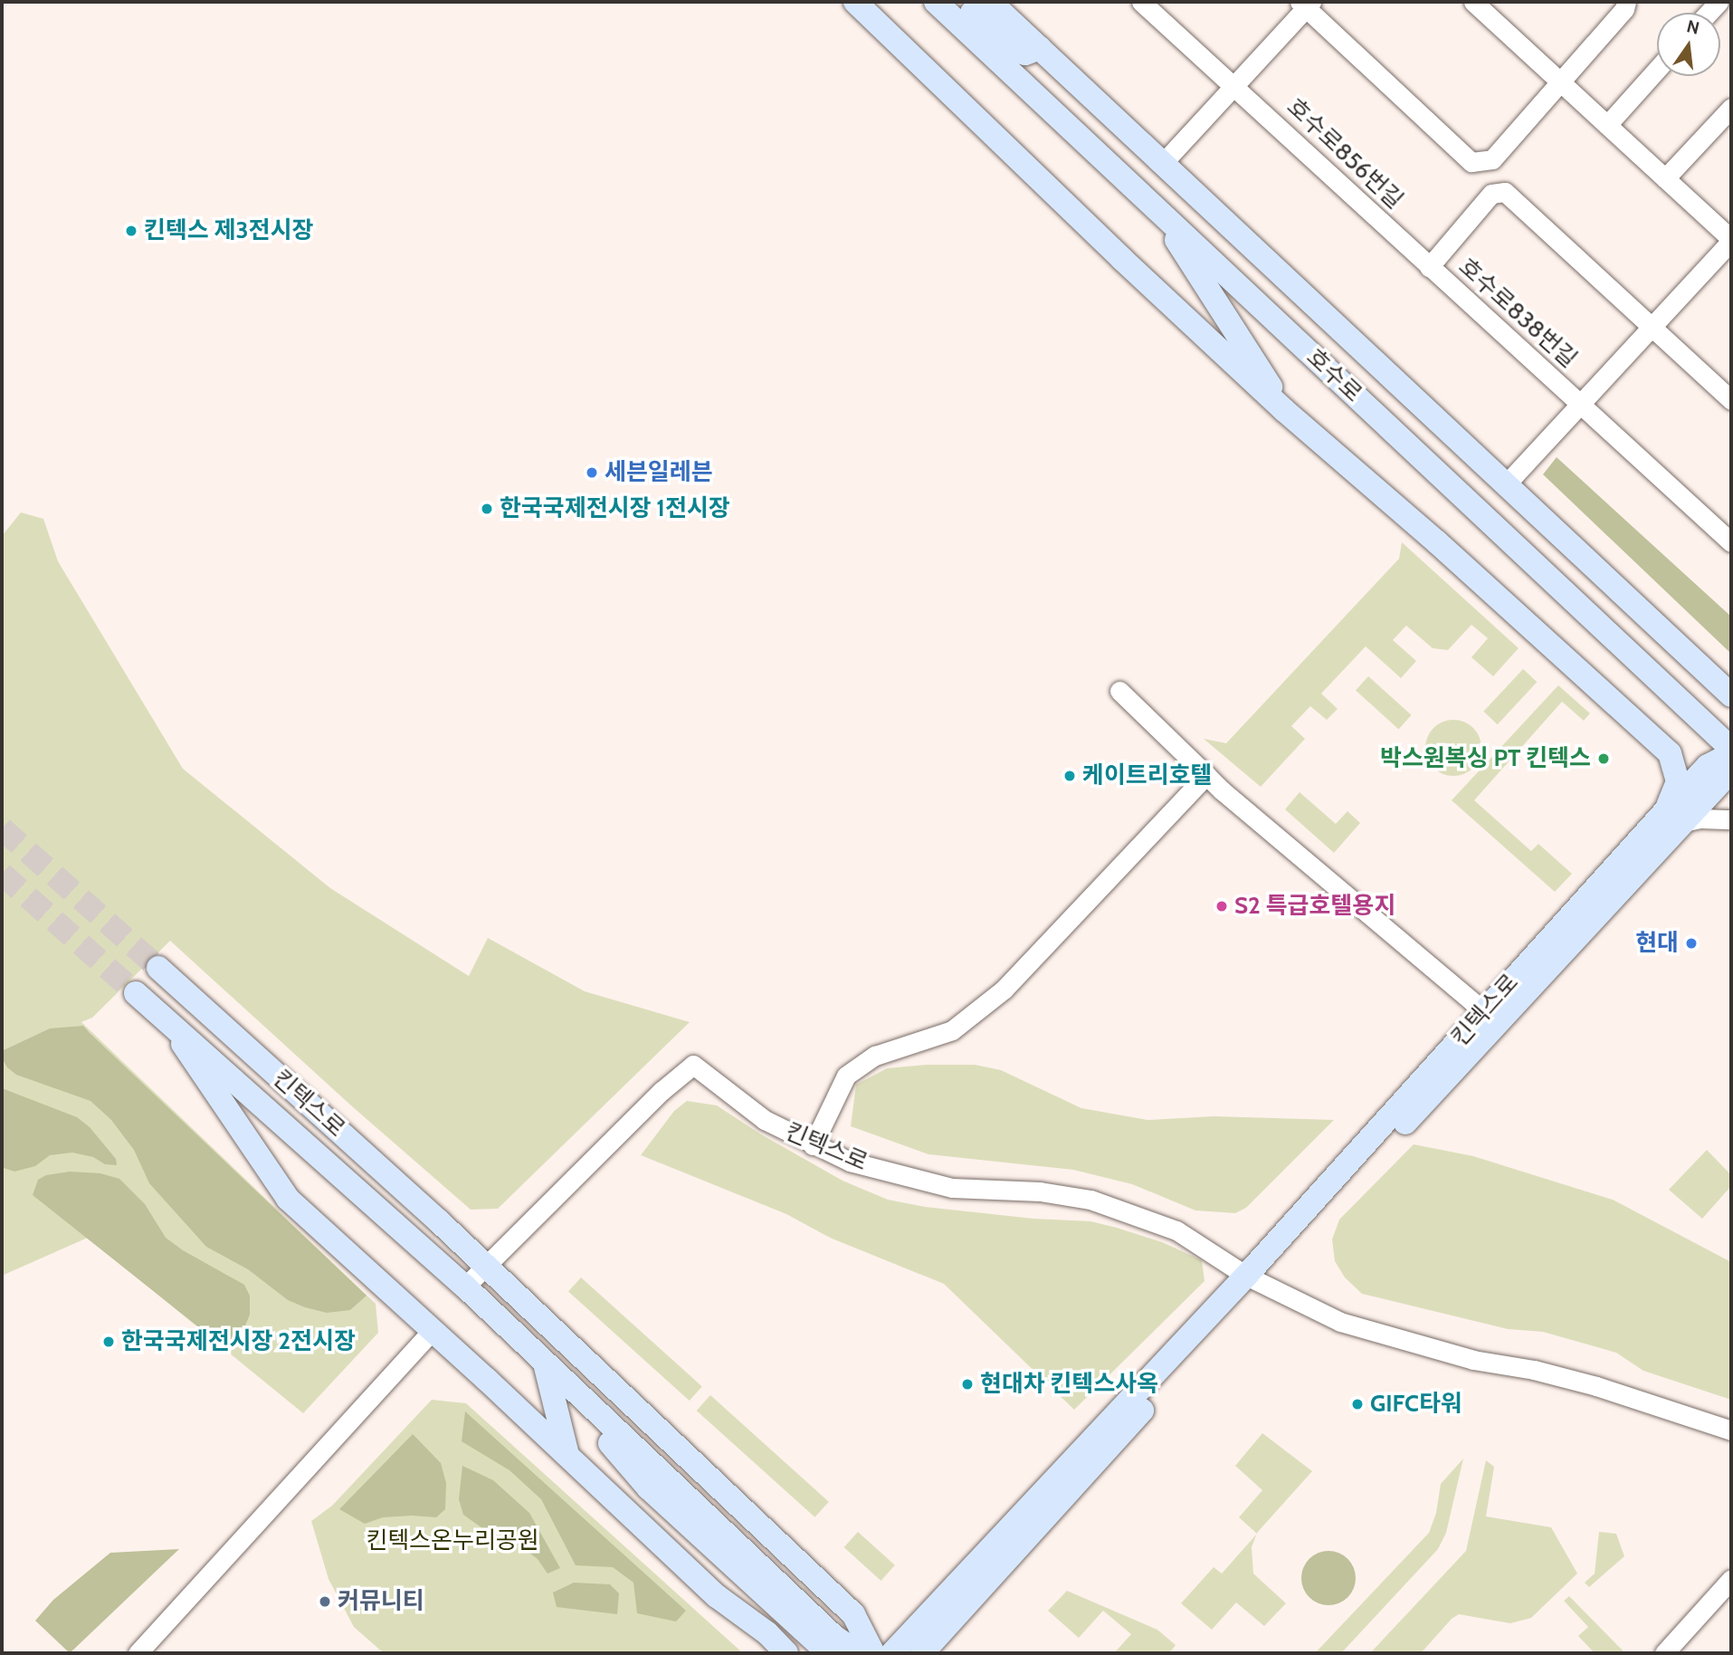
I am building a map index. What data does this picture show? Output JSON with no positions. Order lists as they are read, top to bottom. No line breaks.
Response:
{"streets":{"main road":["호수로","킨텍스로"],"street":["호수로856번길","호수로838번길"]},"crossings":[["호수로856번길","호수로838번길"],["호수로838번길","호수로"]],"parks":["킨텍스온누리공원"],"places":["킨텍스 제3전시장","세븐일레븐","한국국제전시장 1전시장","박스원복싱 PT 킨텍스","케이트리호텔","S2 특급호텔용지","현대","한국국제전시장 2전시장","현대차 킨텍스사옥","GIFC타워","커뮤니티"],"north":"top"}
